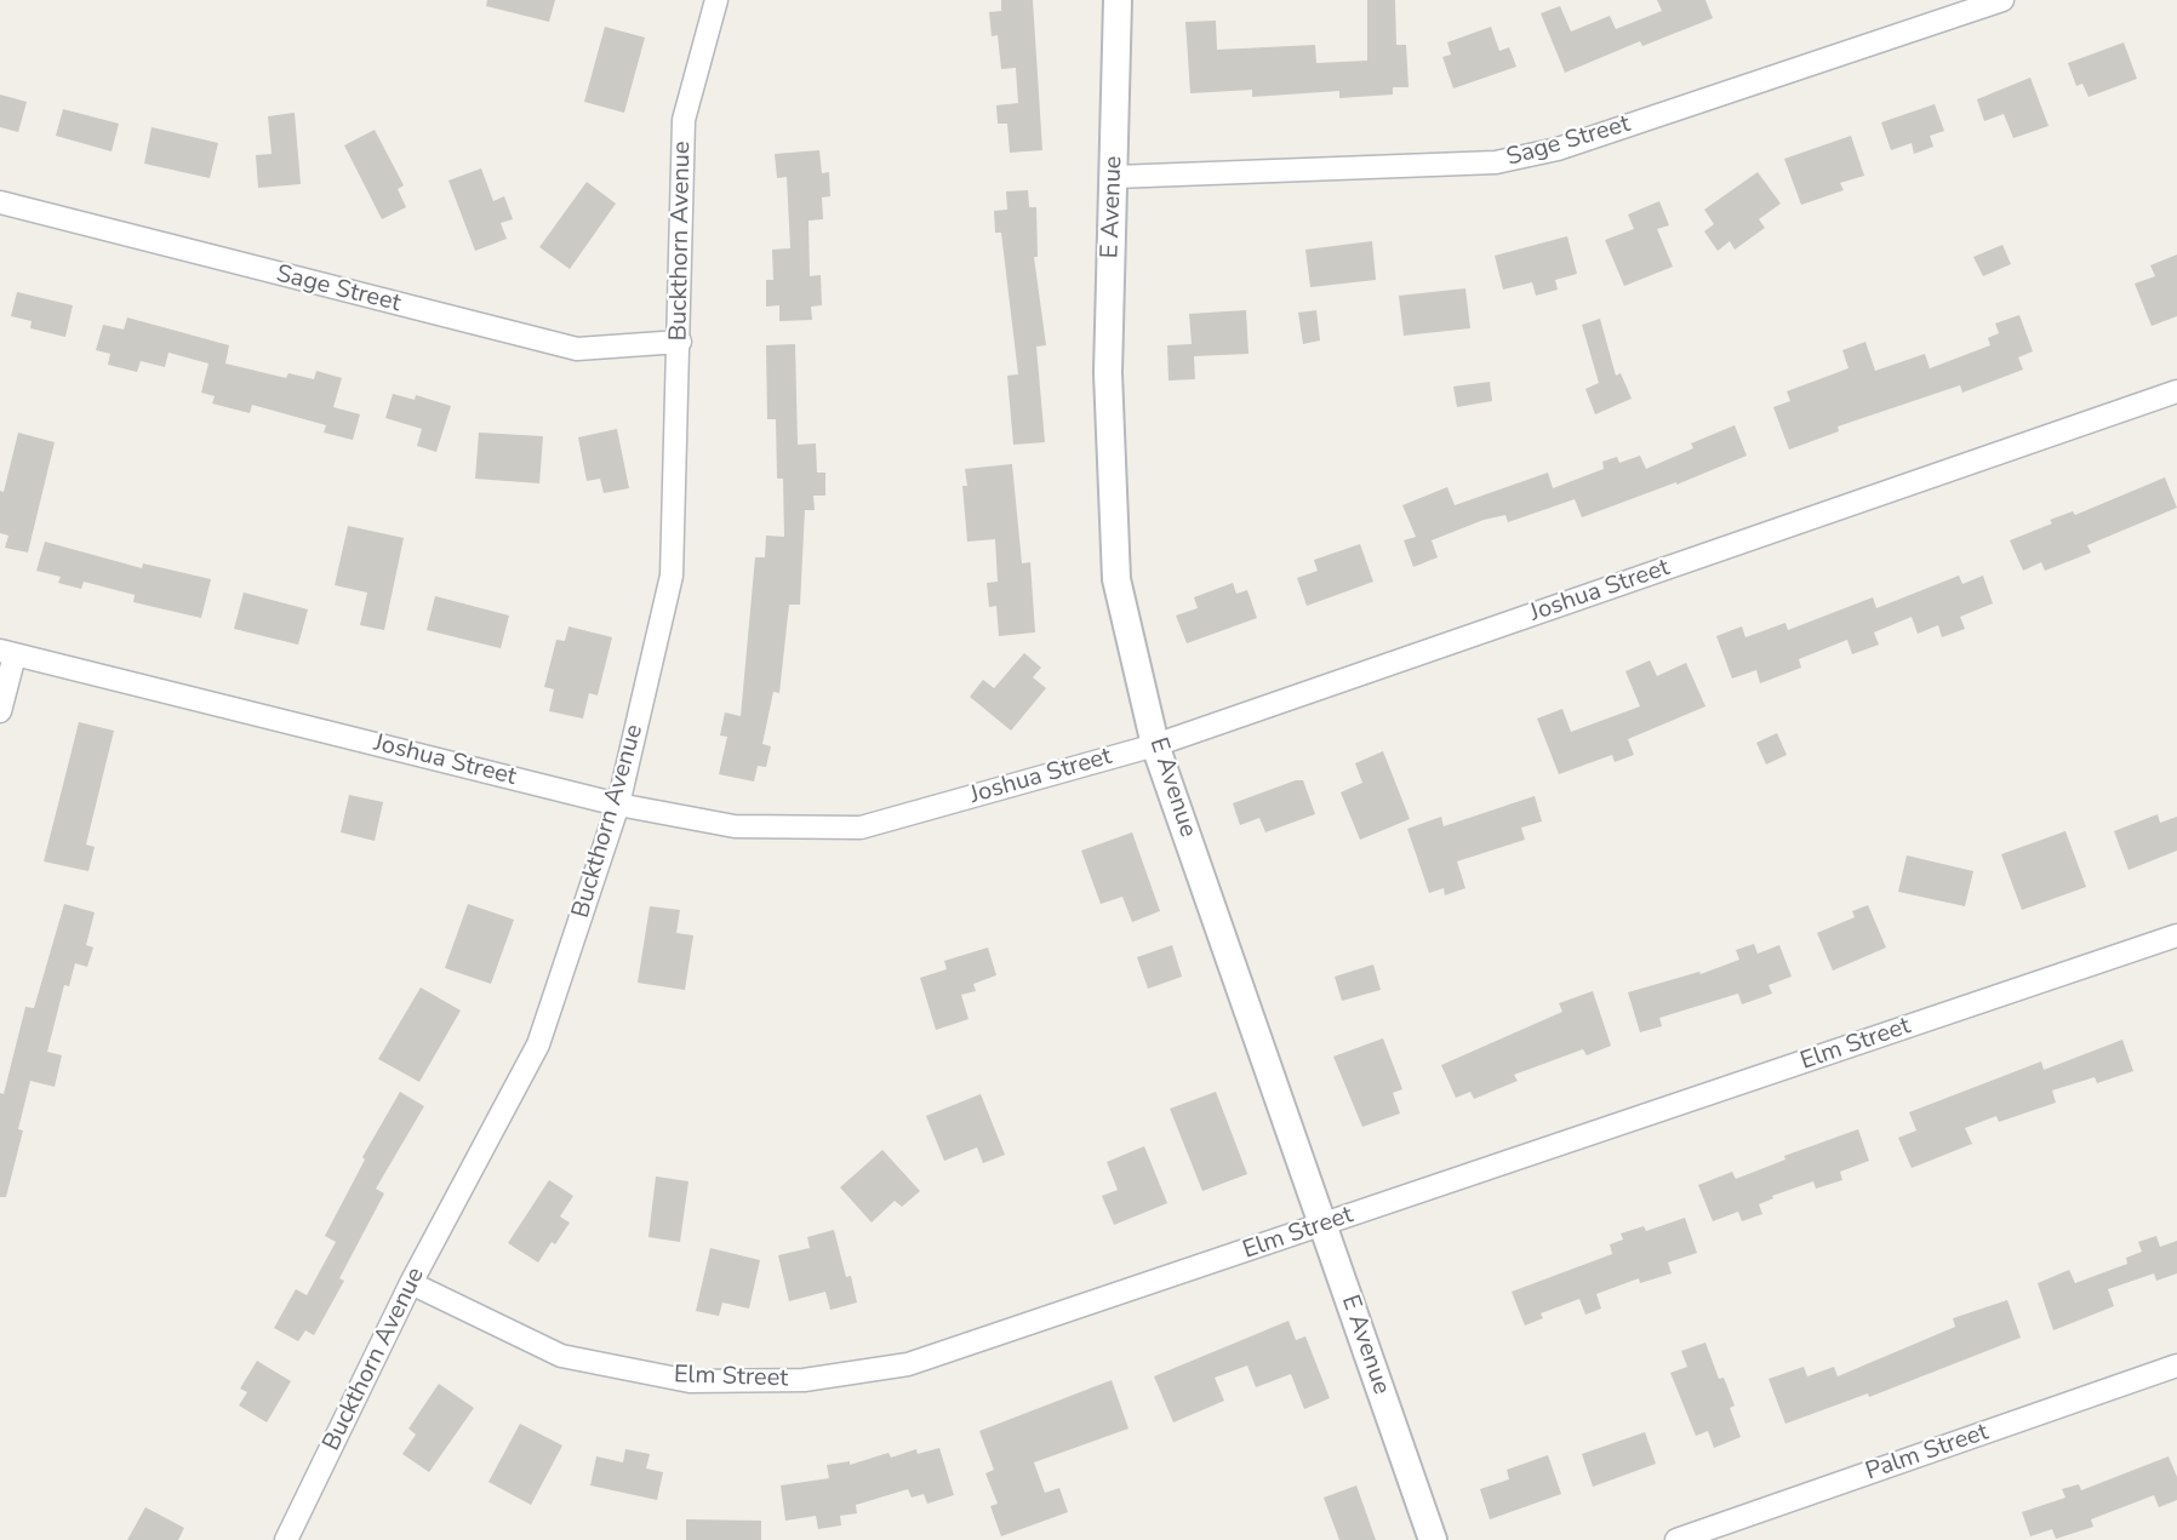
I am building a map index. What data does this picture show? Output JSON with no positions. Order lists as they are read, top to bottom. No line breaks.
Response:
{"streets":{"street":["Sage Street","E Avenue","Buckthorn Avenue","Joshua Street","Elm Street","Palm Street"]},"crossings":[["Sage Street","E Avenue"],["Sage Street","Buckthorn Avenue"],["E Avenue","Joshua Street"],["E Avenue","Elm Street"],["Buckthorn Avenue","Joshua Street"],["Buckthorn Avenue","Elm Street"]]}
